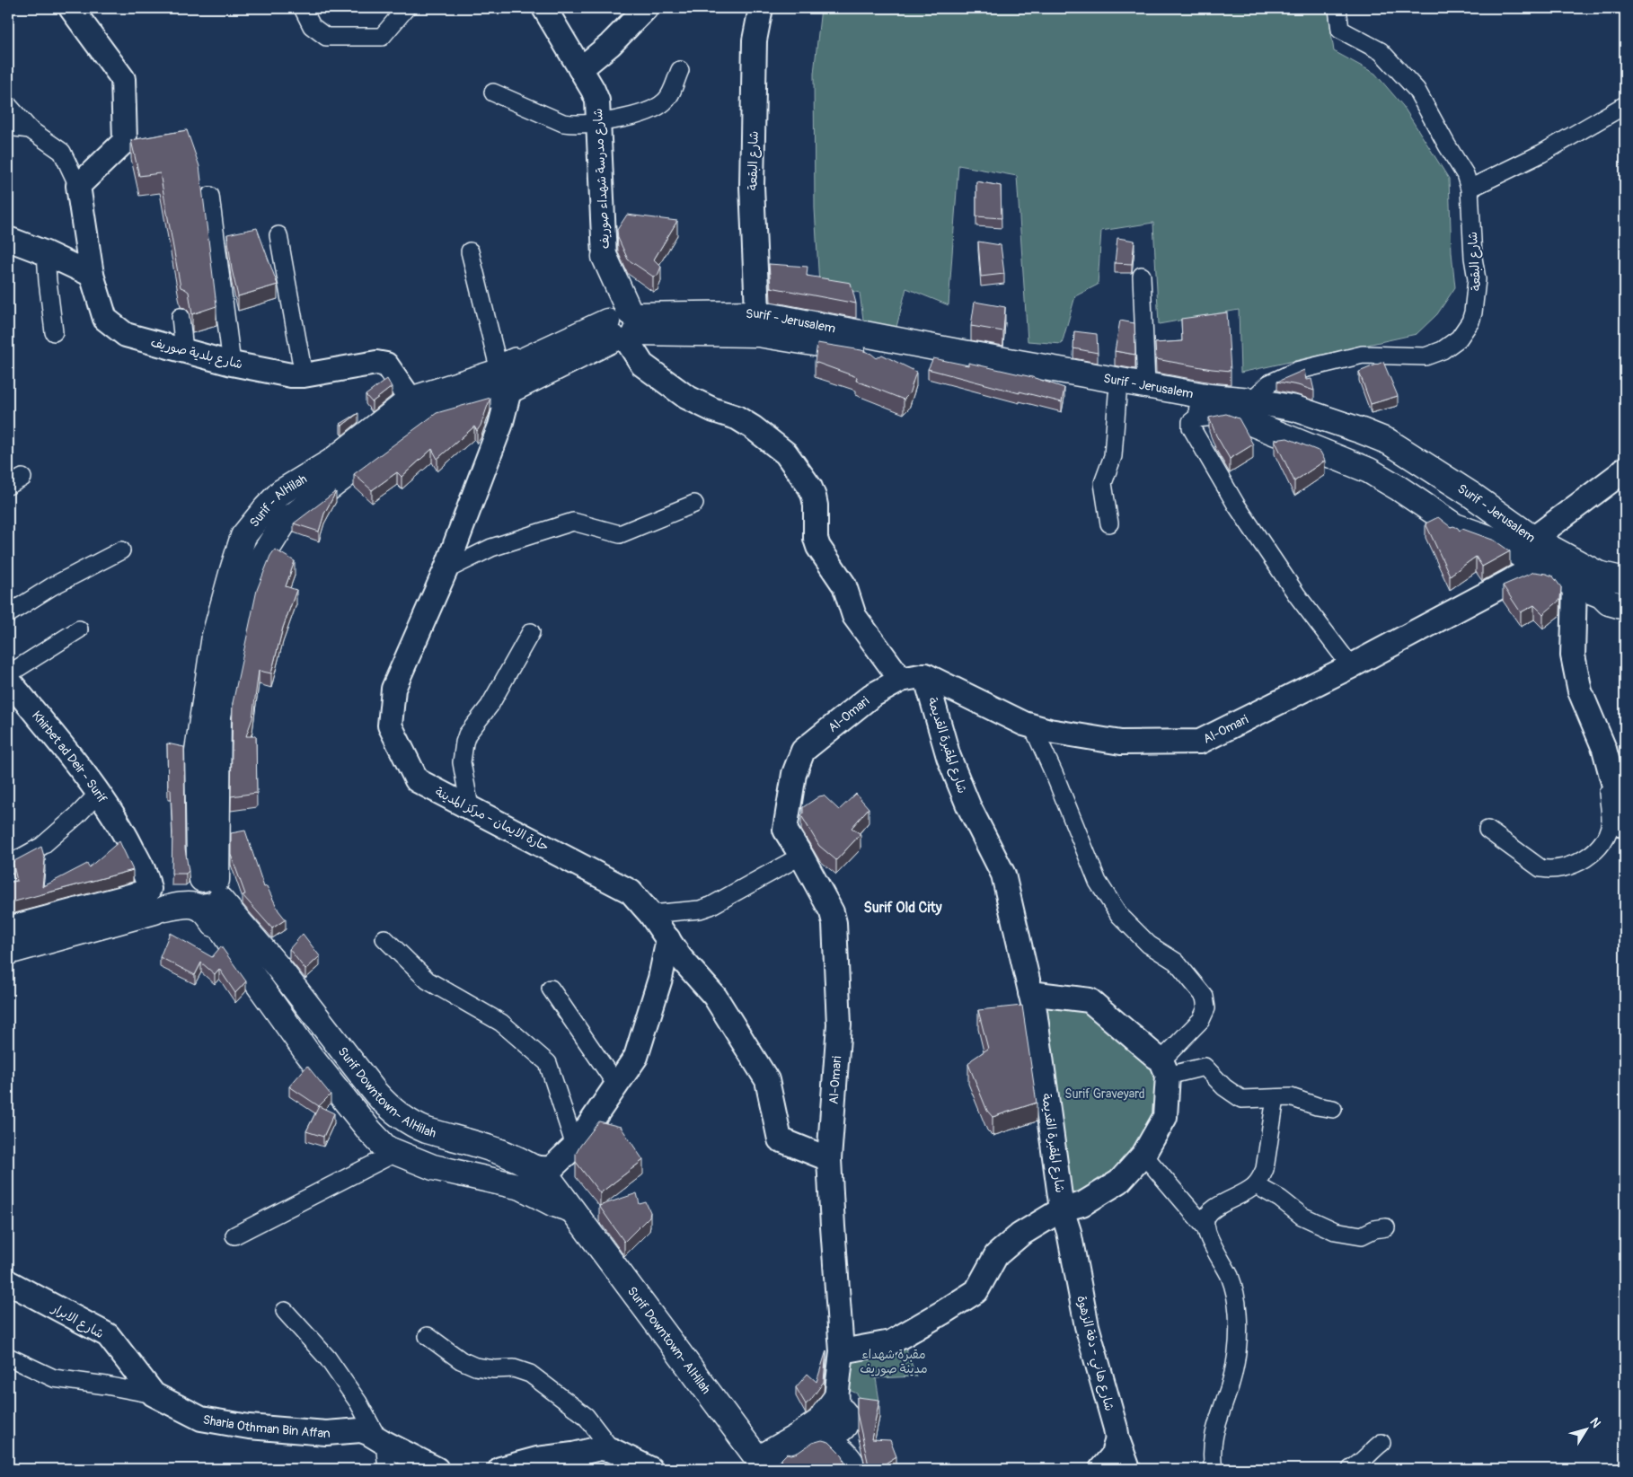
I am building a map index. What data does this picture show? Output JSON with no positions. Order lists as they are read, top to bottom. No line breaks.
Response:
{"streets":{"main road":["Surif - Jerusalem","Surif - AlHilah","Surif Downtown- AlHilah"],"street":["شارع البقعة","شارع مدرسة شهداء صوريف","شارع بلدية صوريف","Al-Omari","شارع المقبرة القديمة","Khirbet ad Deir - Surif","حارة الايمان - مركز المدينة","شارع الابرار","شارع هاني - دفة الزهوة","Sharia Othman Bin Affan"]},"crossings":[["شارع البقعة","Surif - Jerusalem"],["Surif - Jerusalem","Surif - AlHilah"],["Surif - Jerusalem","Al-Omari"],["شارع بلدية صوريف","Surif - AlHilah"],["Surif - AlHilah","حارة الايمان - مركز المدينة"],["Surif - AlHilah","Surif Downtown- AlHilah"],["Al-Omari","شارع المقبرة القديمة"],["Al-Omari","حارة الايمان - مركز المدينة"],["شارع المقبرة القديمة","شارع هاني - دفة الزهوة"],["شارع الابرار","Sharia Othman Bin Affan"]],"districts":["Surif Old City"],"parks":["Surif Graveyard","مقبرة شهداء مدينة صوريف"],"north":"top right"}
